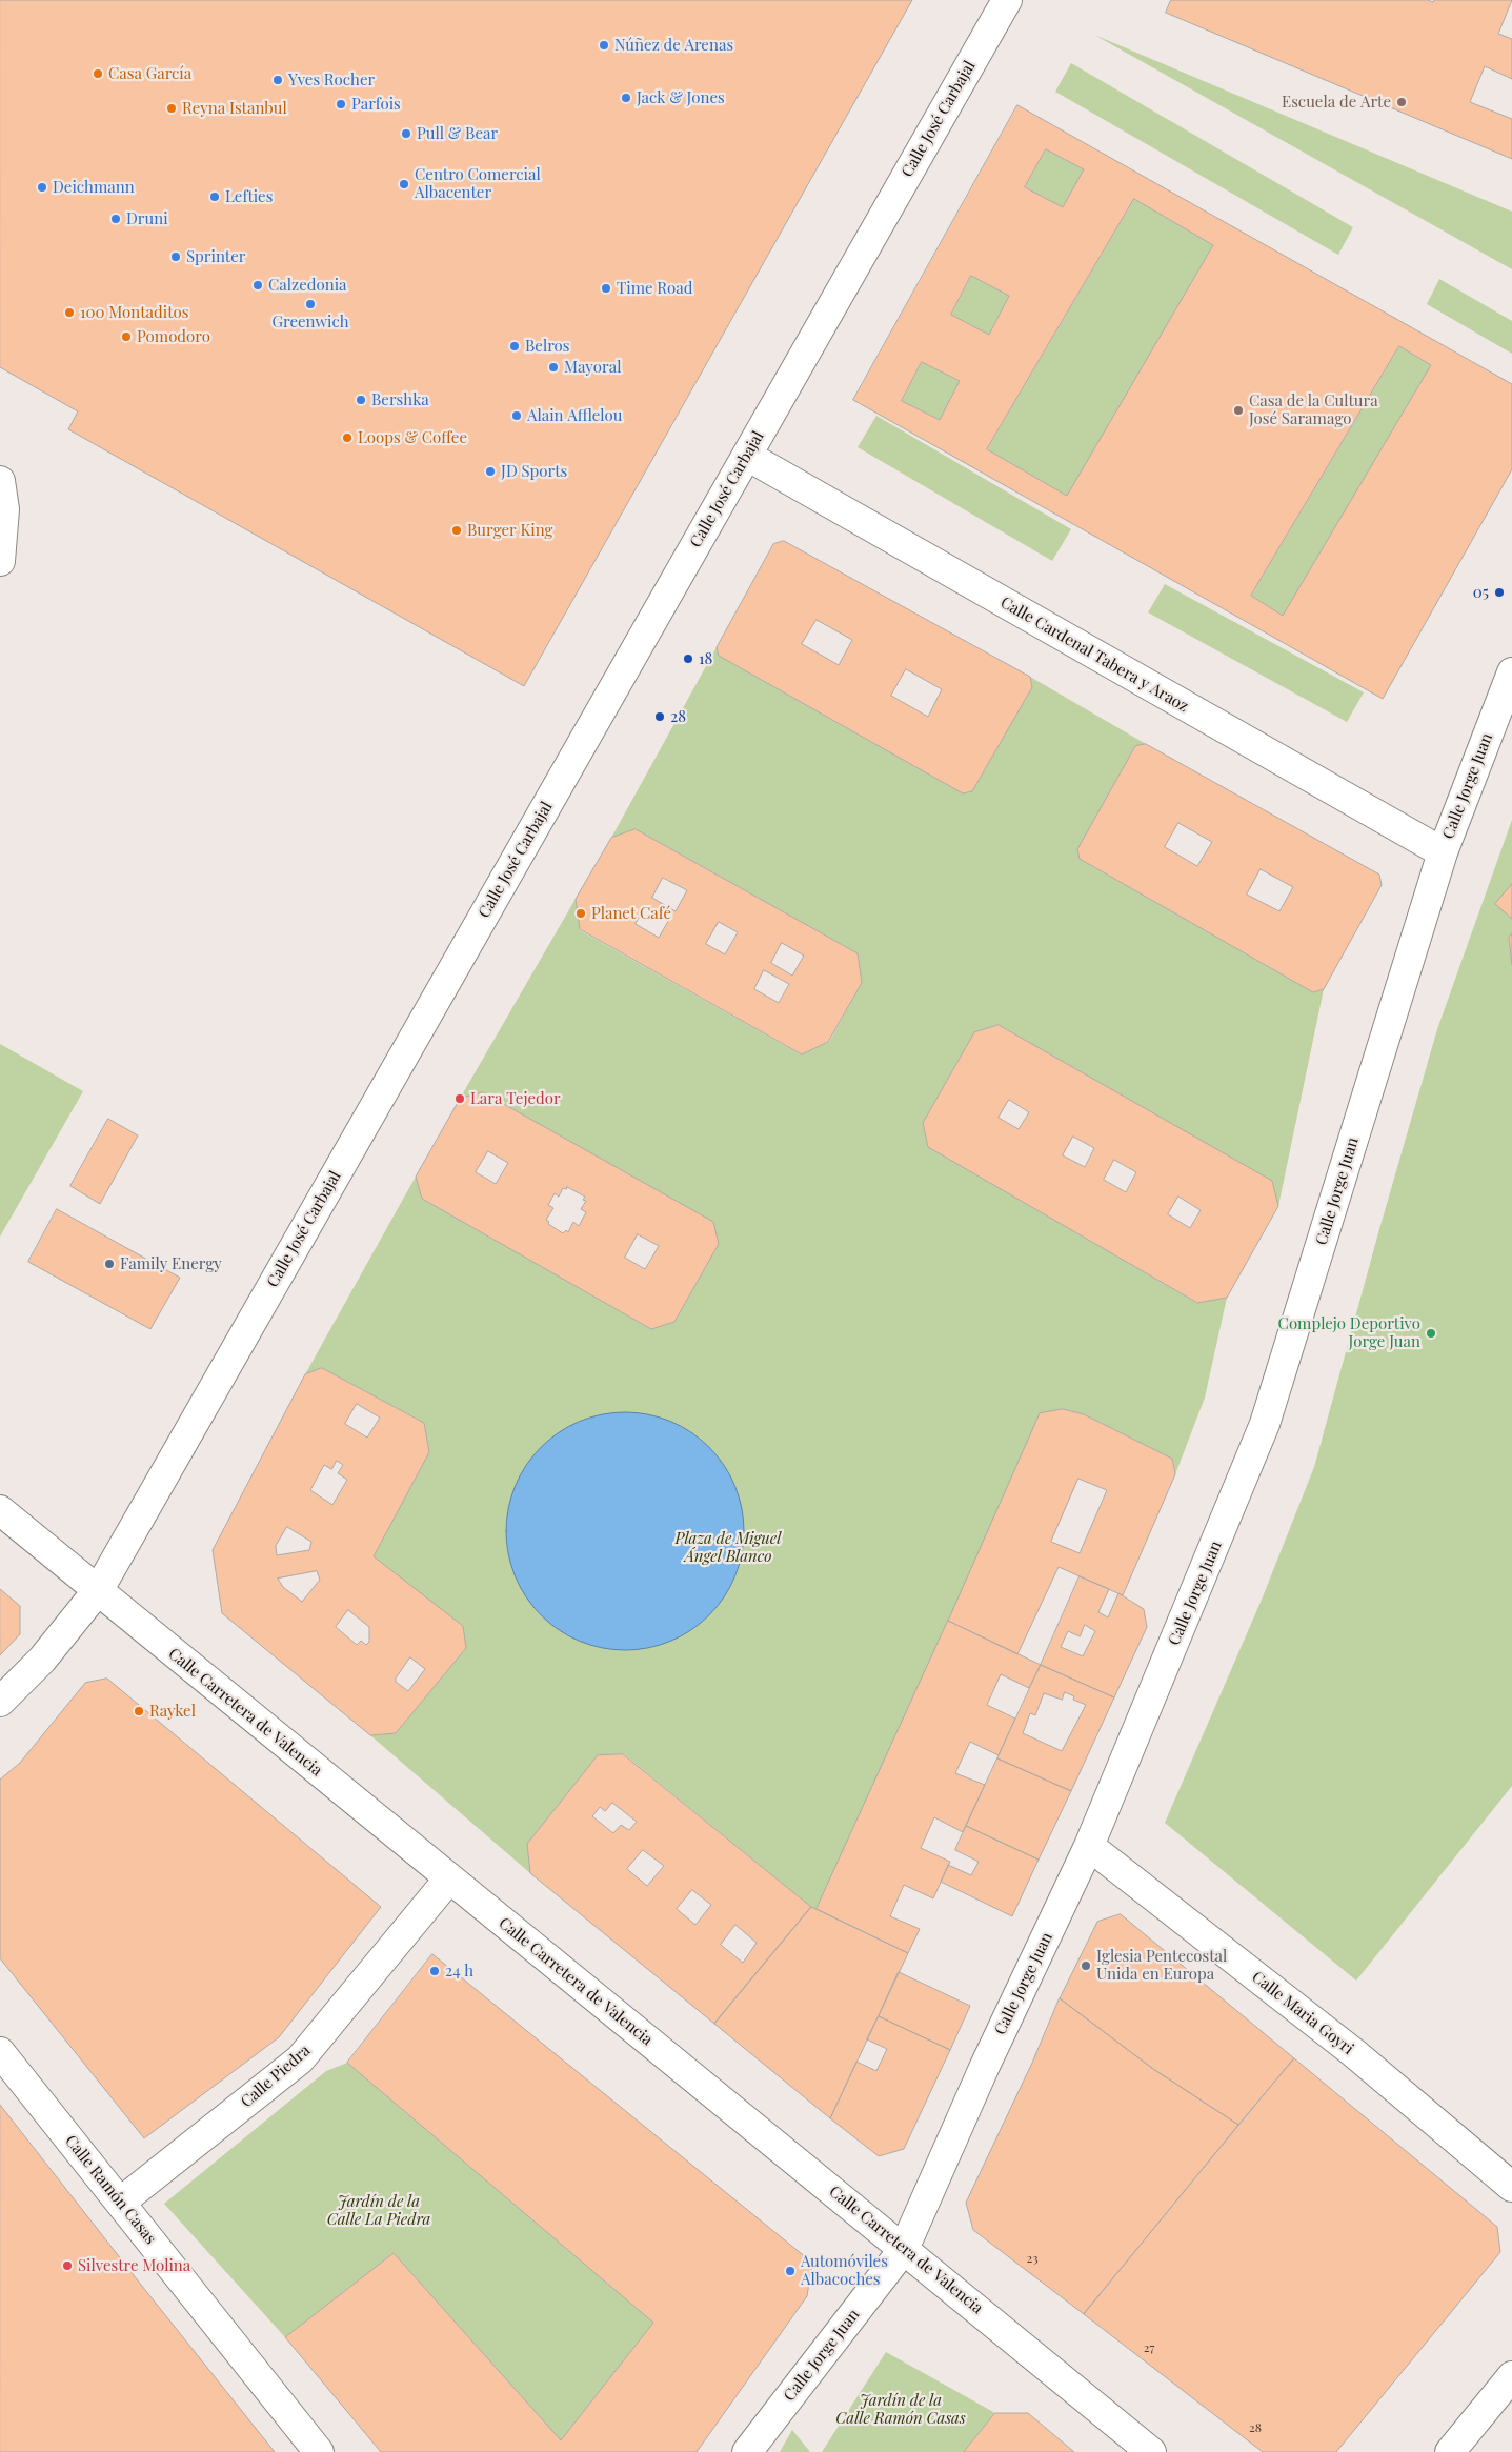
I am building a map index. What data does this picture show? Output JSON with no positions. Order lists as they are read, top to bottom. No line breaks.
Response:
{"streets":{"street":["Calle José Carbajal","Calle Cardenal Tabera y Araoz","Calle Jorge Juan","Calle Carretera de Valencia","Calle Maria Goyri","Calle Piedra","Calle Ramón Casas"]},"crossings":[["Calle José Carbajal","Calle Cardenal Tabera y Araoz"],["Calle José Carbajal","Calle Carretera de Valencia"],["Calle Cardenal Tabera y Araoz","Calle Jorge Juan"],["Calle Jorge Juan","Calle Carretera de Valencia"],["Calle Jorge Juan","Calle Maria Goyri"],["Calle Carretera de Valencia","Calle Piedra"],["Calle Piedra","Calle Ramón Casas"]],"parks":["Plaza de Miguel Ángel Blanco","Jardín de la Calle La Piedra","Jardín de la Calle Ramón Casas"],"places":["Núñez de Arenas","Casa García","Yves Rocher","Jack & Jones","Escuela de Arte","Parfois","Reyna Istanbul","Pull & Bear","Centro Comercial Albacenter","Deichmann","Lefties","Druni","Sprinter","Calzedonia","Time Road","Greenwich","100 Montaditos","Pomodoro","Belros","Mayoral","Bershka","Casa de la Cultura José Saramago","Alain Afflelou","Loops & Coffee","JD Sports","Burger King","05","18","28","Planet Café","Lara Tejedor","Family Energy","Complejo Deportivo Jorge Juan","Raykel","Iglesia Pentecostal Unida en Europa","24 h","Silvestre Molina","Automóviles Albacoches"],"house_numbers":["23","27","28"]}
